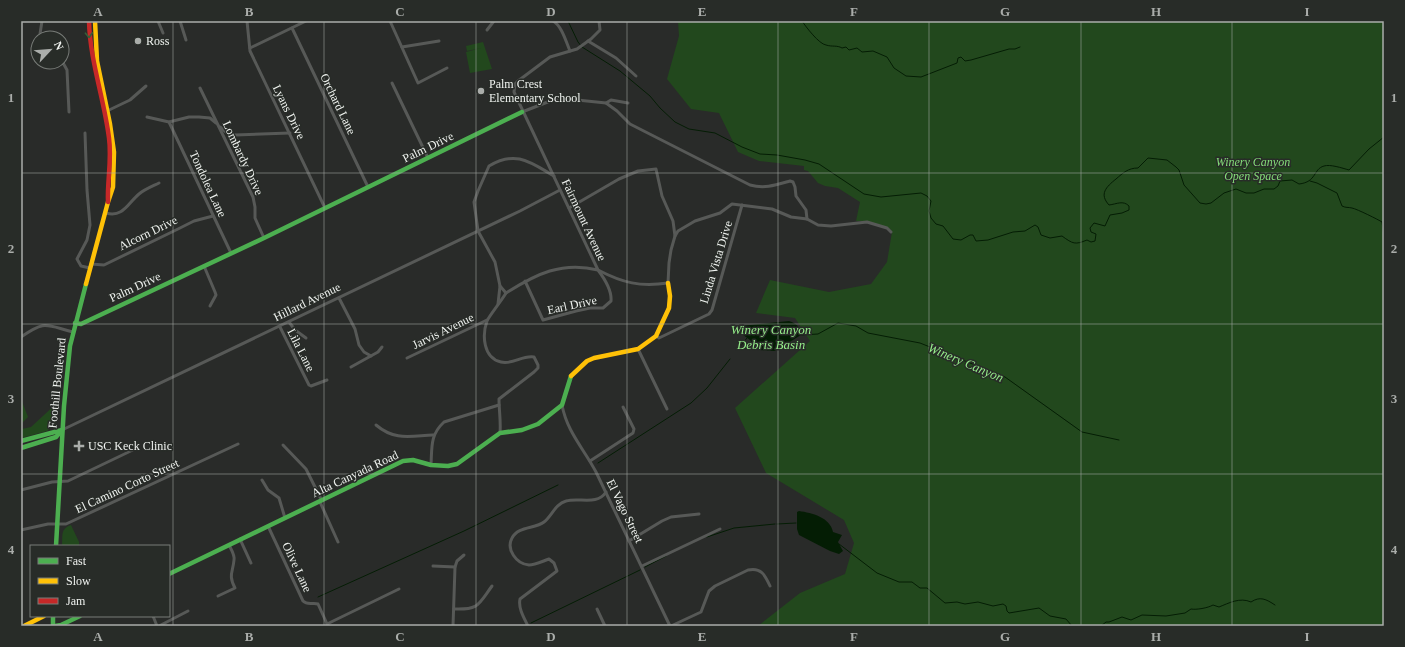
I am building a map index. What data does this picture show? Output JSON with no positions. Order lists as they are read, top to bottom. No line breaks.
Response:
{"streets":{"main road":["Palm Drive","Hillard Avenue","Foothill Boulevard","Alta Canyada Road"],"street":["Orchard Lane","Lyans Drive","Lombardy Drive","Tondolea Lane","Fairmount Avenue","Alcorn Drive","Linda Vista Drive","Earl Drive","Jarvis Avenue","Lila Lane","El Camino Corto Street","El Vago Street","Olive Lane"]},"crossings":[["Orchard Lane","Palm Drive"],["Lyans Drive","Palm Drive"],["Palm Drive","Lombardy Drive"],["Palm Drive","Tondolea Lane"],["Palm Drive","Fairmount Avenue"],["Palm Drive","Foothill Boulevard"],["Tondolea Lane","Alcorn Drive"],["Fairmount Avenue","Hillard Avenue"],["Fairmount Avenue","Earl Drive"],["Alcorn Drive","Foothill Boulevard"],["Hillard Avenue","Lila Lane"],["Hillard Avenue","Foothill Boulevard"],["Foothill Boulevard","El Camino Corto Street"],["Alta Canyada Road","El Vago Street"],["Alta Canyada Road","Olive Lane"]],"water":["Winery Canyon Debris Basin","Winery Canyon"],"parks":["Winery Canyon Open Space"],"places":{"other":["Ross","Palm Crest Elementary School"],"health":["USC Keck Clinic"]},"legend":["Fast","Slow","Jam"],"north":"top right","grid":{"columns":["A","B","C","D","E","F","G","H","I"],"rows":["1","2","3","4"]}}
